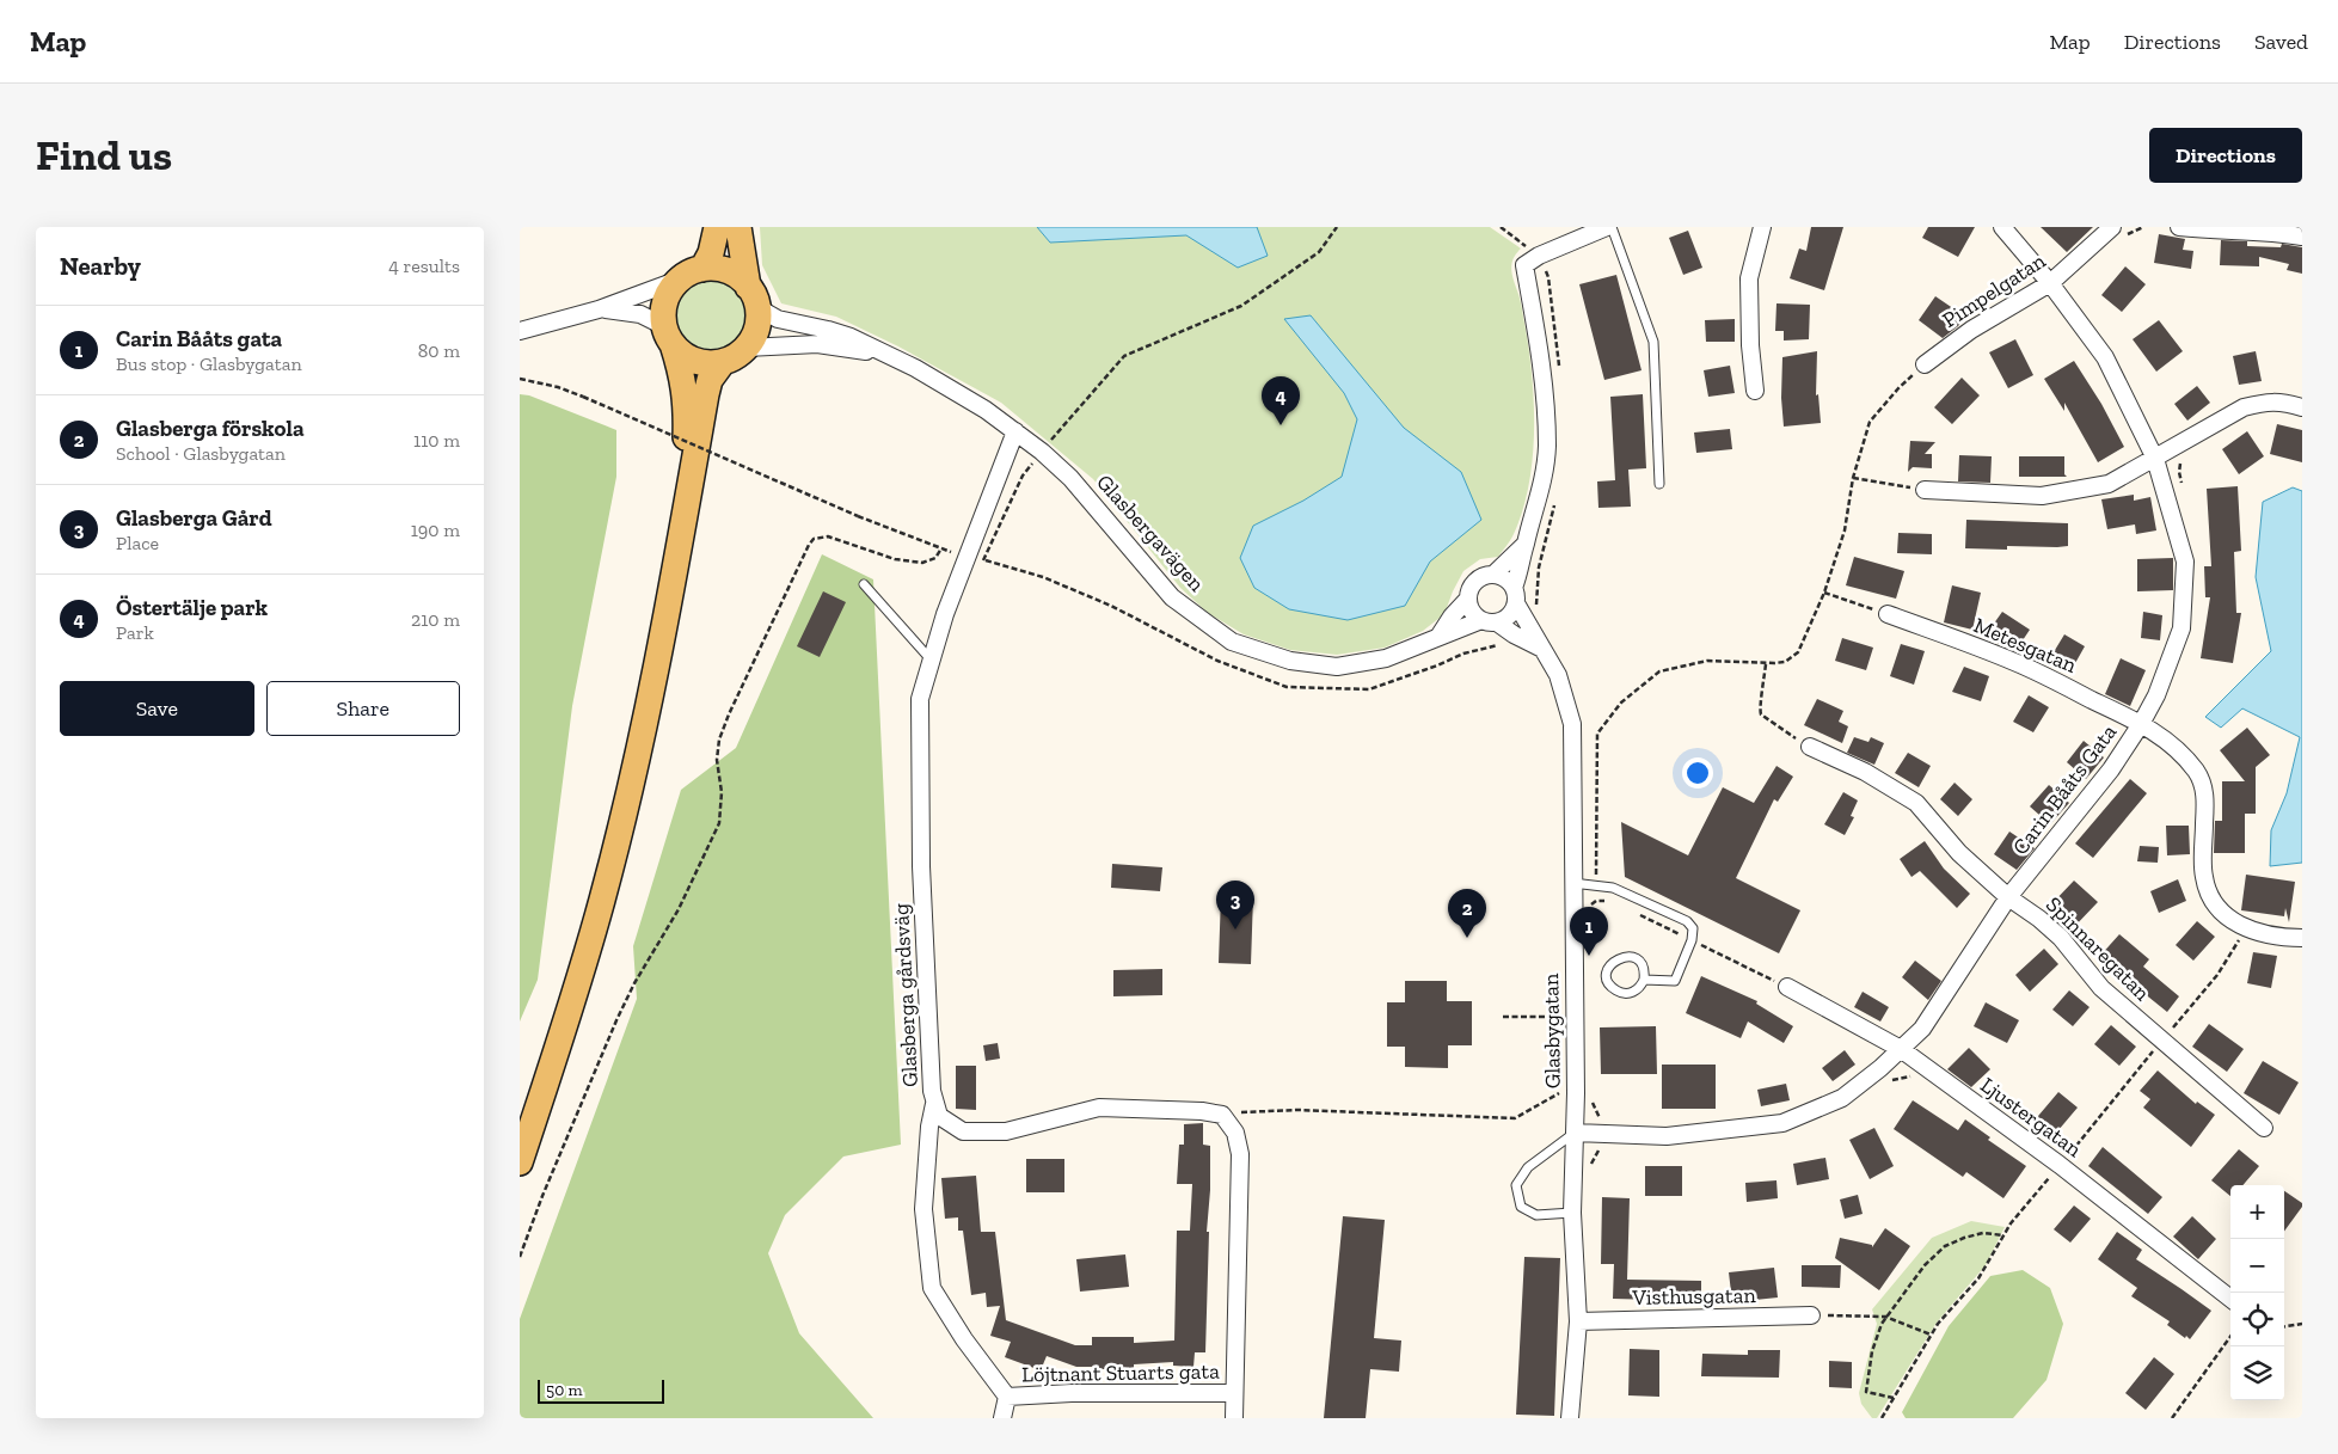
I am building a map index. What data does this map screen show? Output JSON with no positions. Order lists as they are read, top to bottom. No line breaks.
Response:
{"streets":{"street":["Pimpelgatan","Glasbergavägen","Metesgatan","Carin Bååts Gata","Spinnaregatan","Glasberga gårdsväg","Glasbygatan","Ljustergatan","Visthusgatan","Löjtnant Stuarts gata"]},"crossings":[["Pimpelgatan","Carin Bååts Gata"],["Glasbergavägen","Glasberga gårdsväg"],["Glasbergavägen","Glasbygatan"],["Metesgatan","Carin Bååts Gata"],["Carin Bååts Gata","Spinnaregatan"],["Carin Bååts Gata","Glasbygatan"],["Carin Bååts Gata","Ljustergatan"],["Glasberga gårdsväg","Löjtnant Stuarts gata"],["Glasbygatan","Visthusgatan"]],"scale_bar":"50 m","page":{"header":"Map","nav":["Map","Directions","Saved"],"buttons":["Directions",["Save","Share"]],"title":"Find us","heading":["Nearby","4 results"],"list":[{"mark":"1","name":"Carin Bååts gata","note":"Bus stop · Glasbygatan","value":"80 m"},{"mark":"2","name":"Glasberga förskola","note":"School · Glasbygatan","value":"110 m"},{"mark":"3","name":"Glasberga Gård","note":"Place","value":"190 m"},{"mark":"4","name":"Östertälje park","note":"Park","value":"210 m"}],"pins":["4","3","2","1"],"map_buttons":["+","−"],"scale":"50 m"}}
